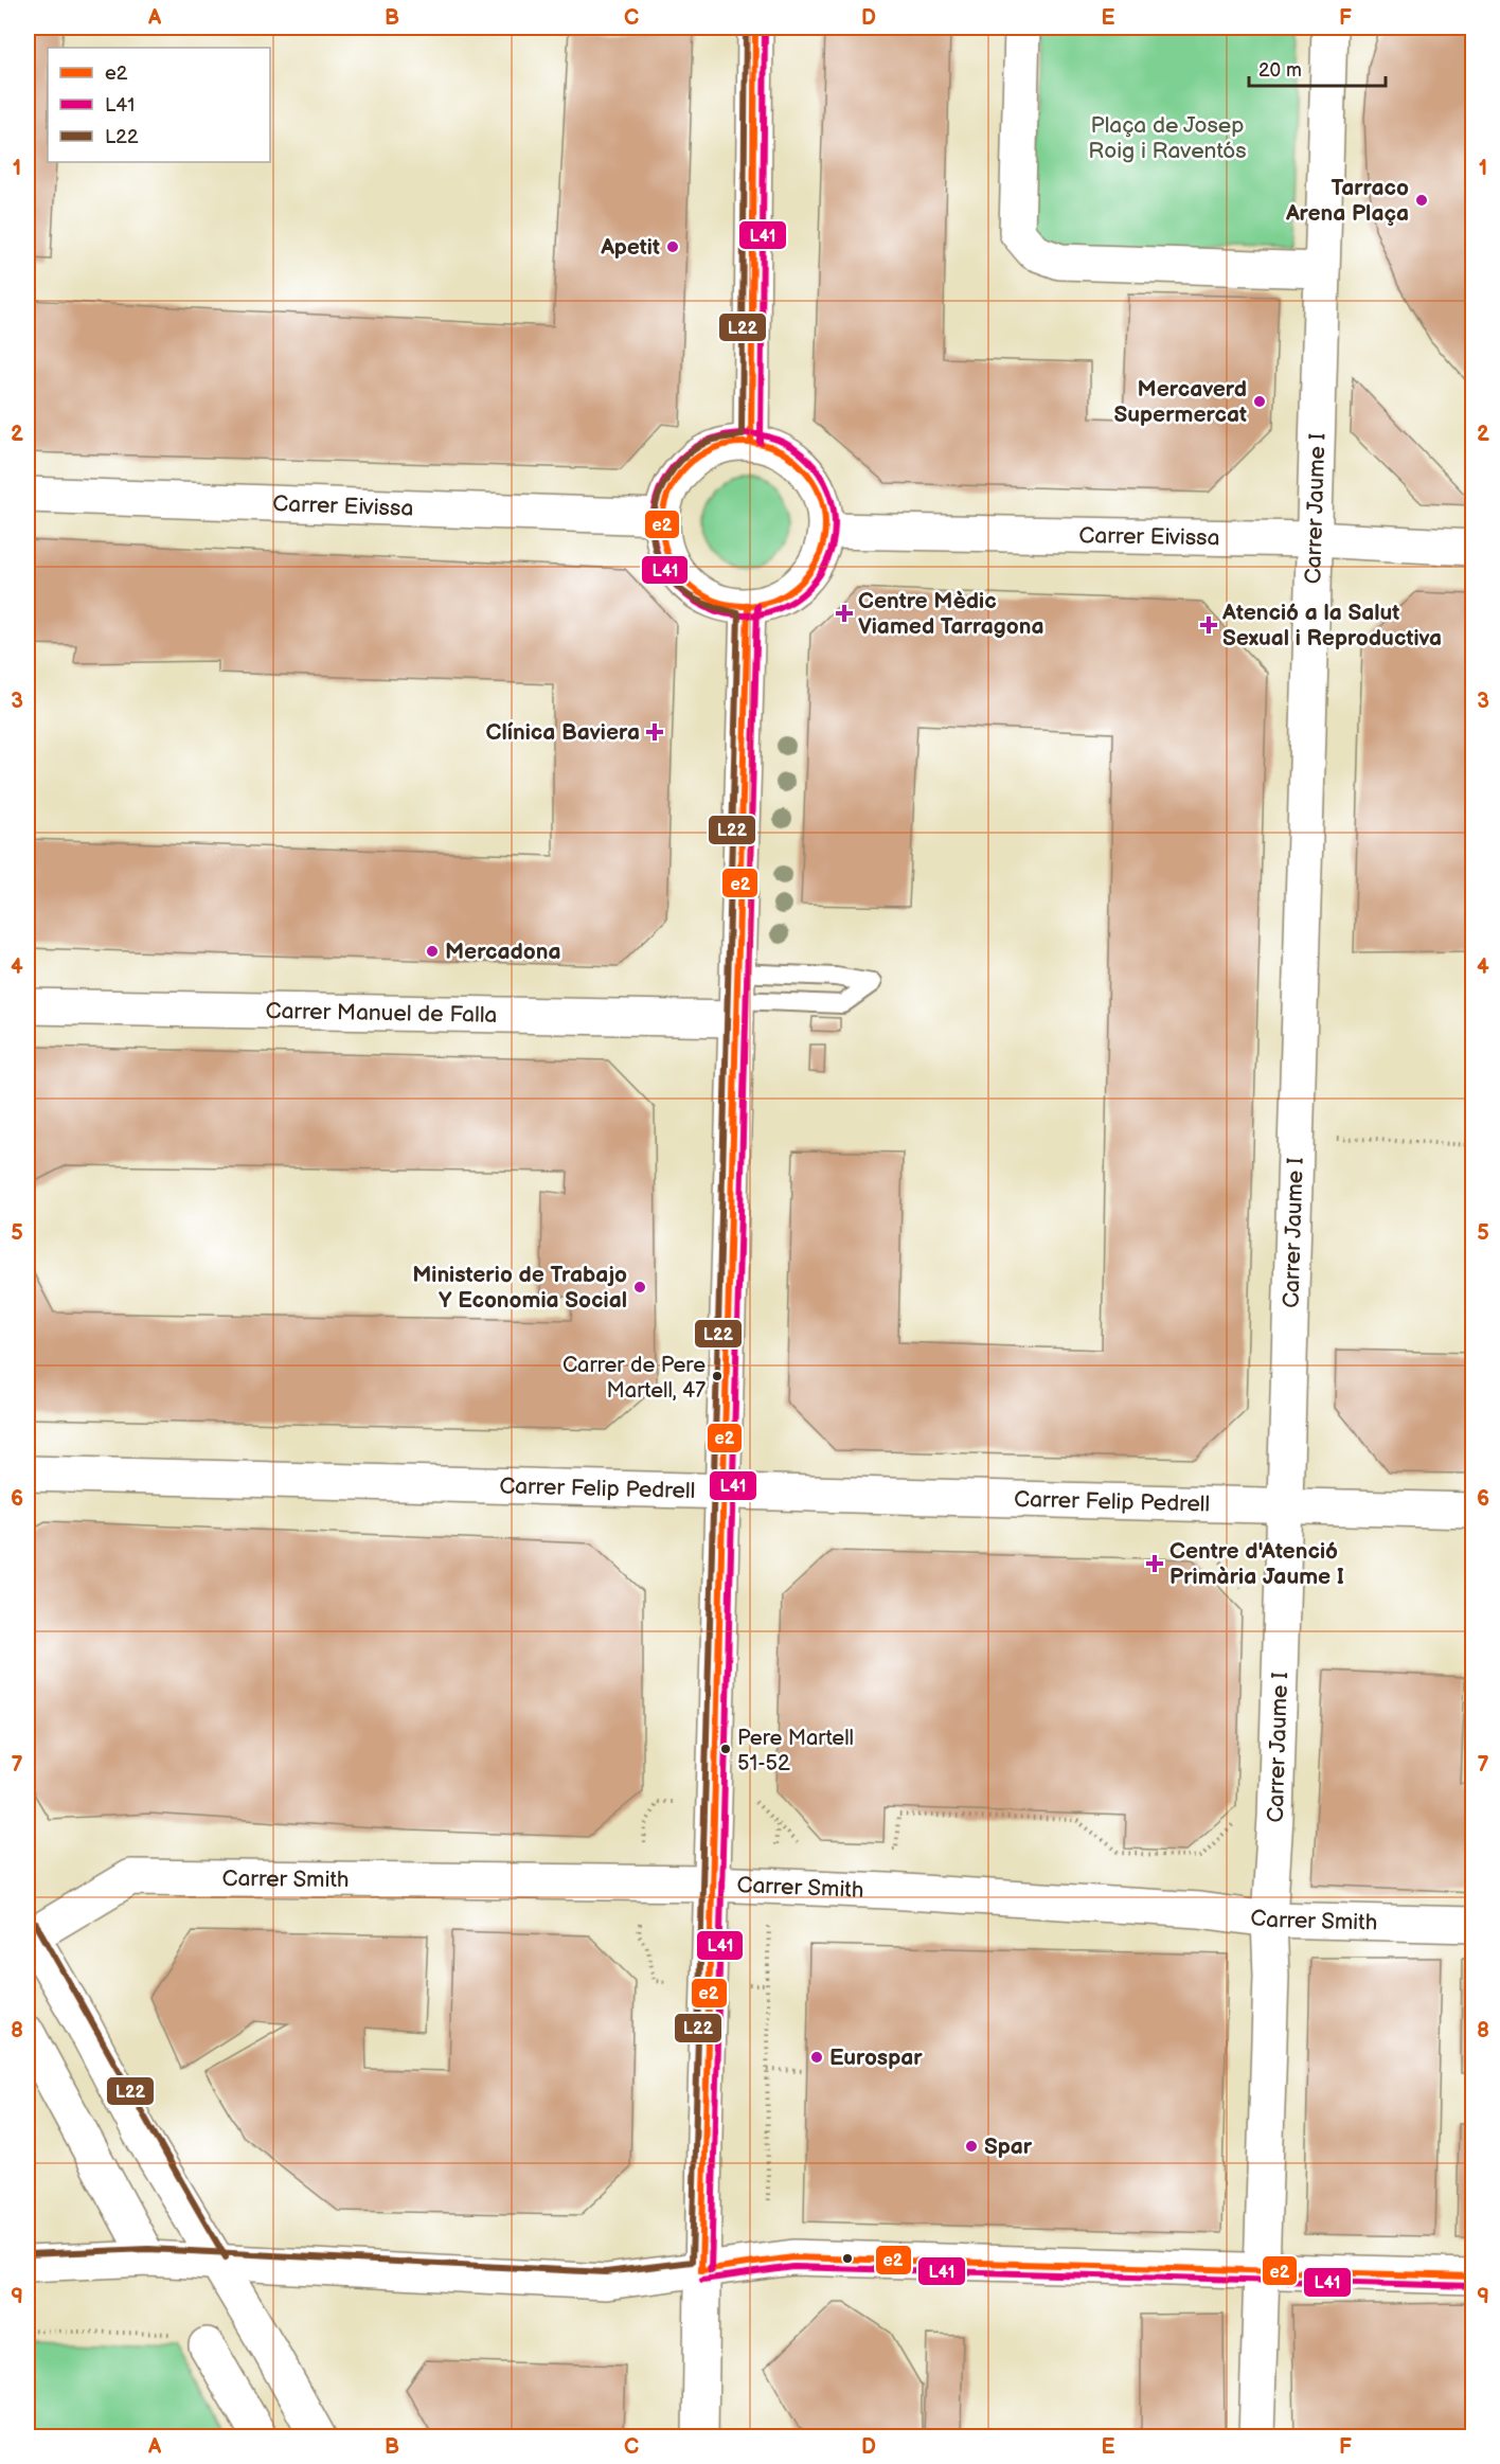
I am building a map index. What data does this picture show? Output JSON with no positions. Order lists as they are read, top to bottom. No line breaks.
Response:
{"streets":{"street":["Carrer Eivissa","Carrer Jaume I","Carrer Manuel de Falla","Carrer Felip Pedrell","Carrer Smith"]},"crossings":[["Carrer Eivissa","Carrer Jaume I"],["Carrer Jaume I","Carrer Felip Pedrell"],["Carrer Jaume I","Carrer Smith"]],"parks":["Plaça de Josep Roig i Raventós"],"places":{"other":["Tarraco Arena Plaça","Apetit","Mercaverd Supermercat","Mercadona","Ministerio de Trabajo Y Economia Social","Carrer de Pere Martell, 47","Pere Martell 51-52","Eurospar","Spar"],"health":["Centre Mèdic Viamed Tarragona","Atenció a la Salut Sexual i Reproductiva","Clínica Baviera","Centre d'Atenció Primària Jaume I"]},"lines":["transit line e2","transit line L41","transit line L22"],"legend":["e2","L41","L22"],"scale_bar":"20 m","grid":{"columns":["A","B","C","D","E","F"],"rows":["1","2","3","4","5","6","7","8","9"]}}
